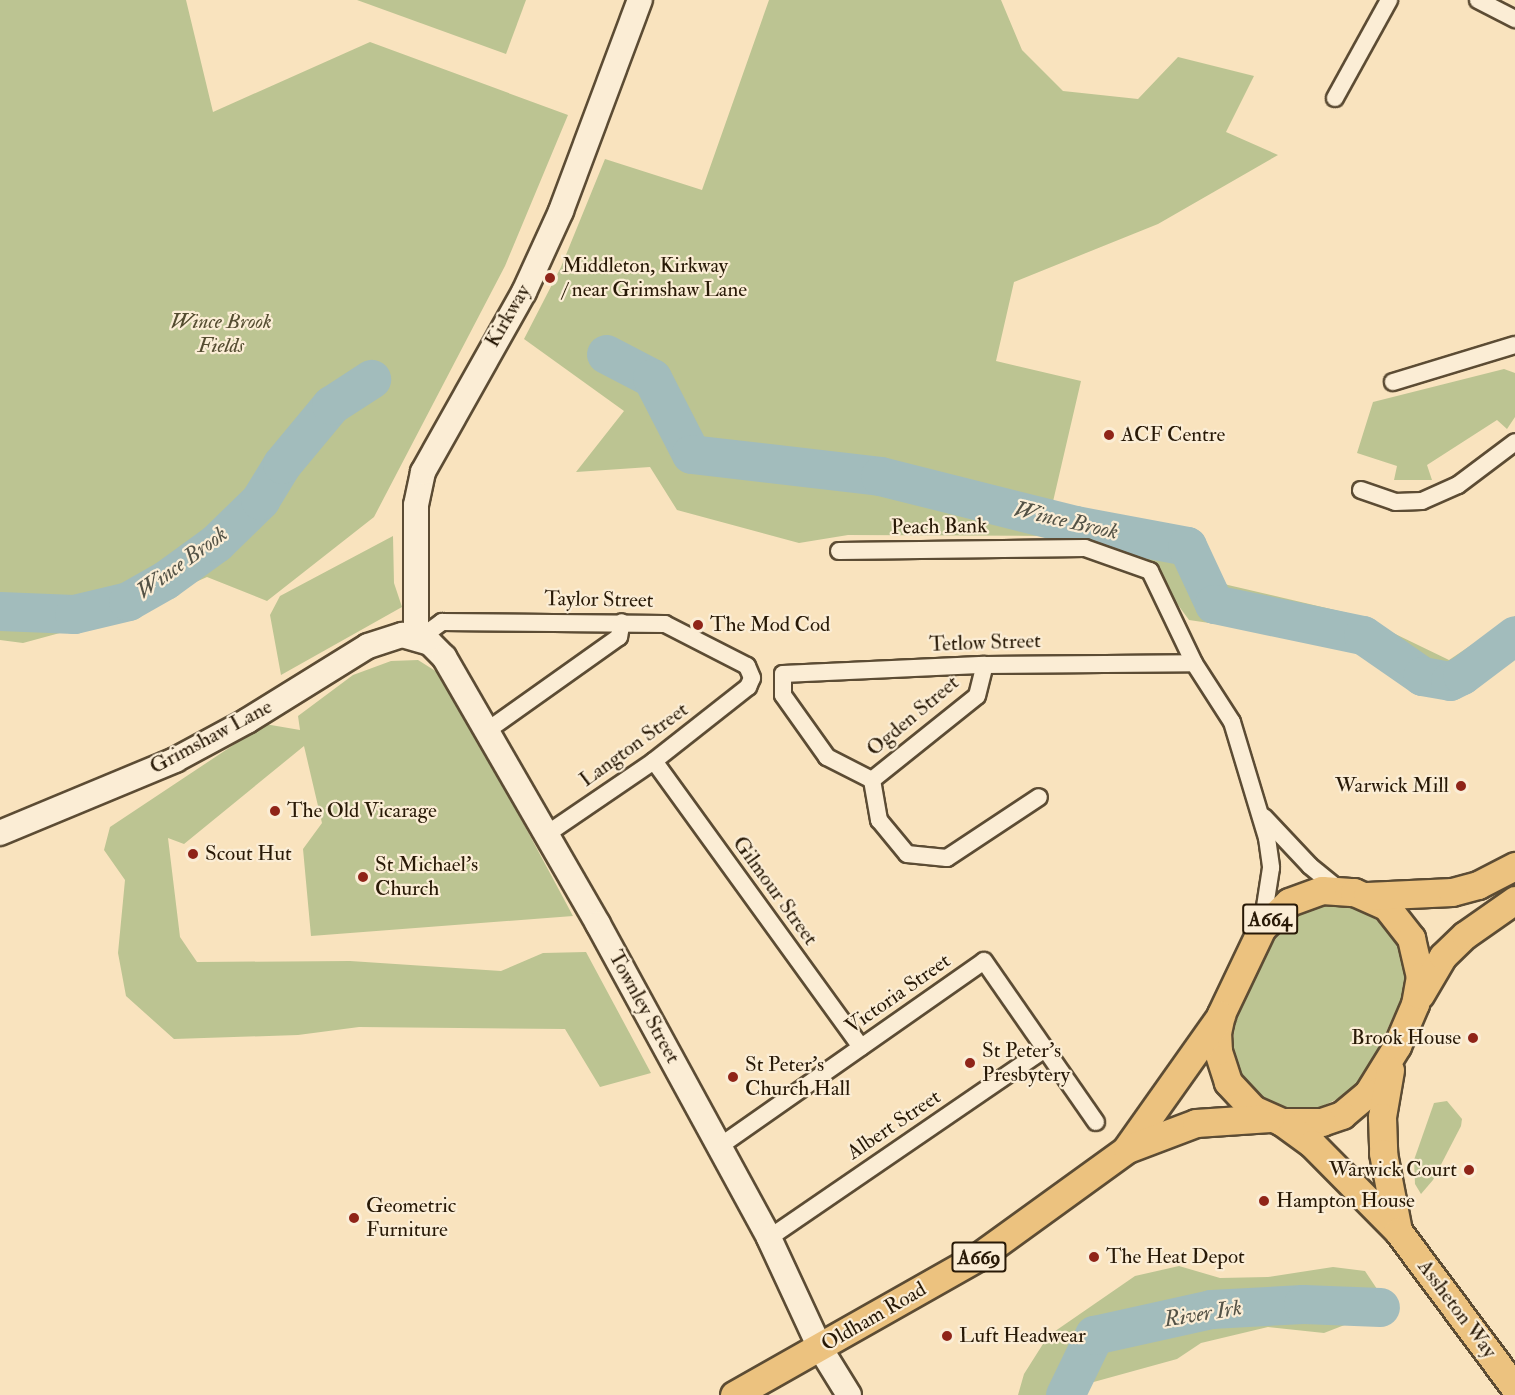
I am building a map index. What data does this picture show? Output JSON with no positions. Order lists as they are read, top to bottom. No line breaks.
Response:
{"streets":{"main road":["Kirkway","Grimshaw Lane","A664","Townley Street","A669","Assheton Way","Oldham Road"],"street":["Peach Bank","Taylor Street","Tetlow Street","Ogden Street","Langton Street","Gilmour Street","Victoria Street","Albert Street"]},"crossings":[["Kirkway","Taylor Street"],["Kirkway","Grimshaw Lane"],["Kirkway","Townley Street"],["Peach Bank","Tetlow Street"],["Peach Bank","A664"],["Taylor Street","Grimshaw Lane"],["Taylor Street","Langton Street"],["Taylor Street","Townley Street"],["Tetlow Street","Ogden Street"],["Grimshaw Lane","Townley Street"],["Langton Street","Gilmour Street"],["Langton Street","Townley Street"],["Gilmour Street","Victoria Street"],["A664","Assheton Way"],["A664","Oldham Road"],["Victoria Street","Townley Street"],["Victoria Street","Albert Street"],["Townley Street","Albert Street"],["Townley Street","Oldham Road"],["Assheton Way","Oldham Road"]],"water":["Wince Brook","River Irk"],"parks":["Wince Brook Fields"],"places":["Middleton, Kirkway / near Grimshaw Lane","ACF Centre","The Mod Cod","Warwick Mill","The Old Vicarage","Scout Hut","St Michael's Church","Brook House","St Peter's Presbytery","St Peter's Church Hall","Warwick Court","Hampton House","Geometric Furniture","The Heat Depot","Luft Headwear"]}
